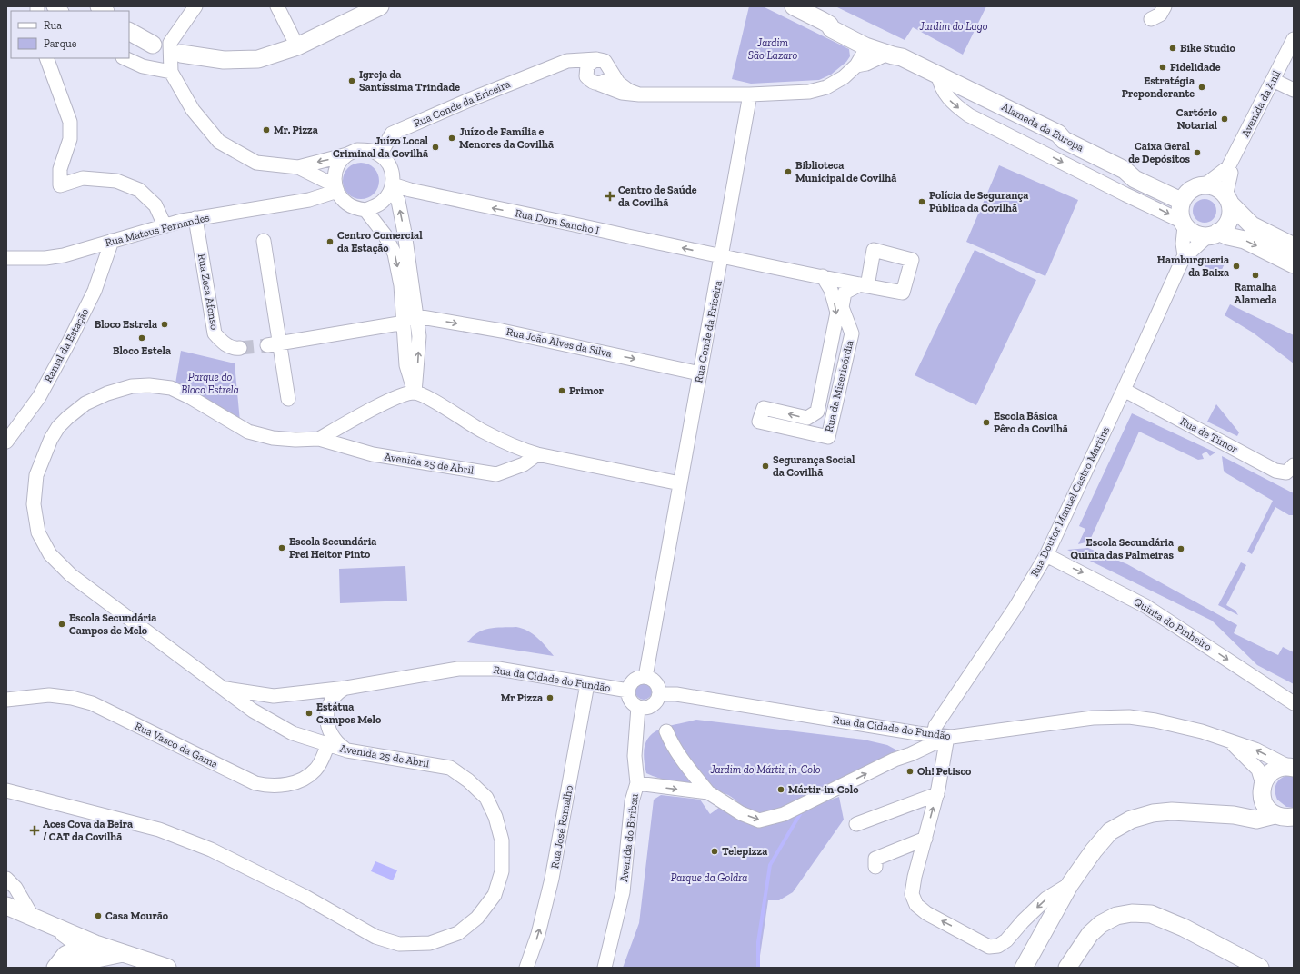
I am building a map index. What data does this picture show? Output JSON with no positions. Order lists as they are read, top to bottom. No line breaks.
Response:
{"streets":{"main road":["Alameda da Europa"],"street":["Rua Conde da Ericeira","Avenida da Anil","Rua Dom Sancho I","Rua Mateus Fernandes","Rua Zeca Afonso","Rua João Alves da Silva","Ramal da Estação","Rua da Misericórdia","Rua de Timor","Avenida 25 de Abril","Rua Doutor Manuel Castro Martins","Quinta do Pinheiro","Rua da Cidade do Fundão","Rua Vasco da Gama","Rua José Ramalho","Avenida do Biribau"]},"crossings":[["Rua Conde da Ericeira","Rua Dom Sancho I"],["Rua Conde da Ericeira","Rua Mateus Fernandes"],["Rua Conde da Ericeira","Rua João Alves da Silva"],["Rua Conde da Ericeira","Rua da Misericórdia"],["Rua Conde da Ericeira","Rua da Cidade do Fundão"],["Rua Conde da Ericeira","Avenida do Biribau"],["Avenida da Anil","Alameda da Europa"],["Avenida da Anil","Rua Doutor Manuel Castro Martins"],["Alameda da Europa","Rua Doutor Manuel Castro Martins"],["Rua Dom Sancho I","Rua Mateus Fernandes"],["Rua Dom Sancho I","Rua da Misericórdia"],["Rua Mateus Fernandes","Rua Zeca Afonso"],["Rua Mateus Fernandes","Ramal da Estação"],["Rua de Timor","Rua Doutor Manuel Castro Martins"],["Avenida 25 de Abril","Rua da Cidade do Fundão"],["Avenida 25 de Abril","Rua Vasco da Gama"],["Rua Doutor Manuel Castro Martins","Quinta do Pinheiro"],["Rua Doutor Manuel Castro Martins","Rua da Cidade do Fundão"],["Rua da Cidade do Fundão","Rua José Ramalho"],["Rua da Cidade do Fundão","Avenida do Biribau"]],"one_way":["Rua Dom Sancho I","Quinta do Pinheiro","Rua José Ramalho"],"parks":["Jardim do Lago","Jardim São Lazaro","Parque do Bloco Estrela","Jardim do Mártir-in-Colo","Parque da Goldra"],"places":{"other":["Bike Studio","Fidelidade","Igreja da Santíssima Trindade","Estratégia Preponderante","Cartório Notarial","Mr. Pizza","Juízo de Família e Menores da Covilhã","Juízo Local Criminal da Covilhã","Caixa Geral de Depósitos","Biblioteca Municipal de Covilhã","Polícia de Segurança Pública da Covilhã","Centro Comercial da Estação","Hamburgueria da Baixa","Ramalha Alameda","Bloco Estrela","Bloco Estela","Primor","Escola Básica Pêro da Covilhã","Segurança Social da Covilhã","Escola Secundária Frei Heitor Pinto","Escola Secundária Quinta das Palmeiras","Escola Secundária Campos de Melo","Mr Pizza","Estátua Campos Melo","Oh! Petisco","Mártir-in-Colo","Telepizza","Casa Mourão"],"health":["Centro de Saúde da Covilhã","Aces Cova da Beira / CAT da Covilhã"]},"legend":["Rua","Parque"]}
